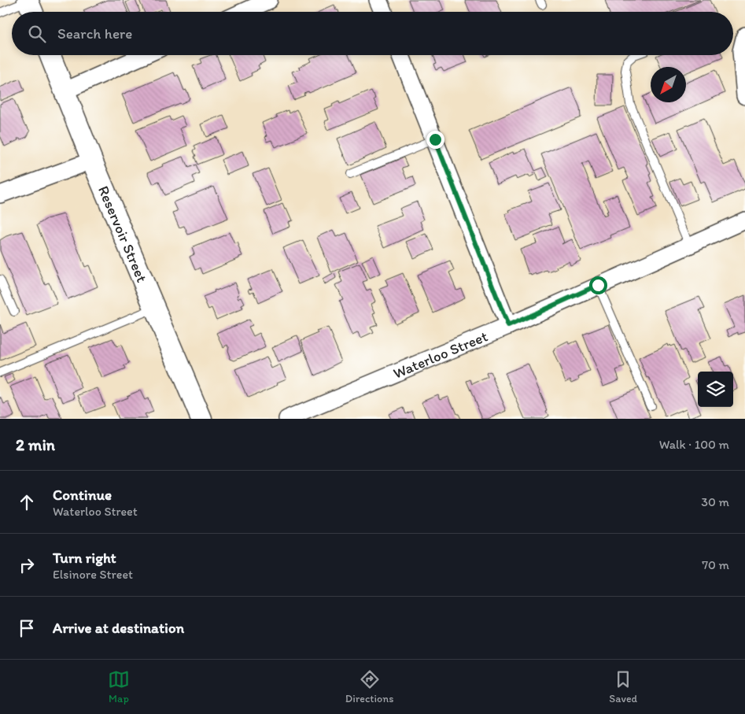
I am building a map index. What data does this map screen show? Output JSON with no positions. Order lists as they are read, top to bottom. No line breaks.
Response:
{"streets":{"street":["Reservoir Street","Waterloo Street"]},"north":"bottom left","page":{"search":"Search here","heading":["2 min","Walk · 100 m"],"list":[["Continue","Waterloo Street","30 m"],["Turn right","Elsinore Street","70 m"],"Arrive at destination"],"nav":["Map","Directions","Saved"]}}
